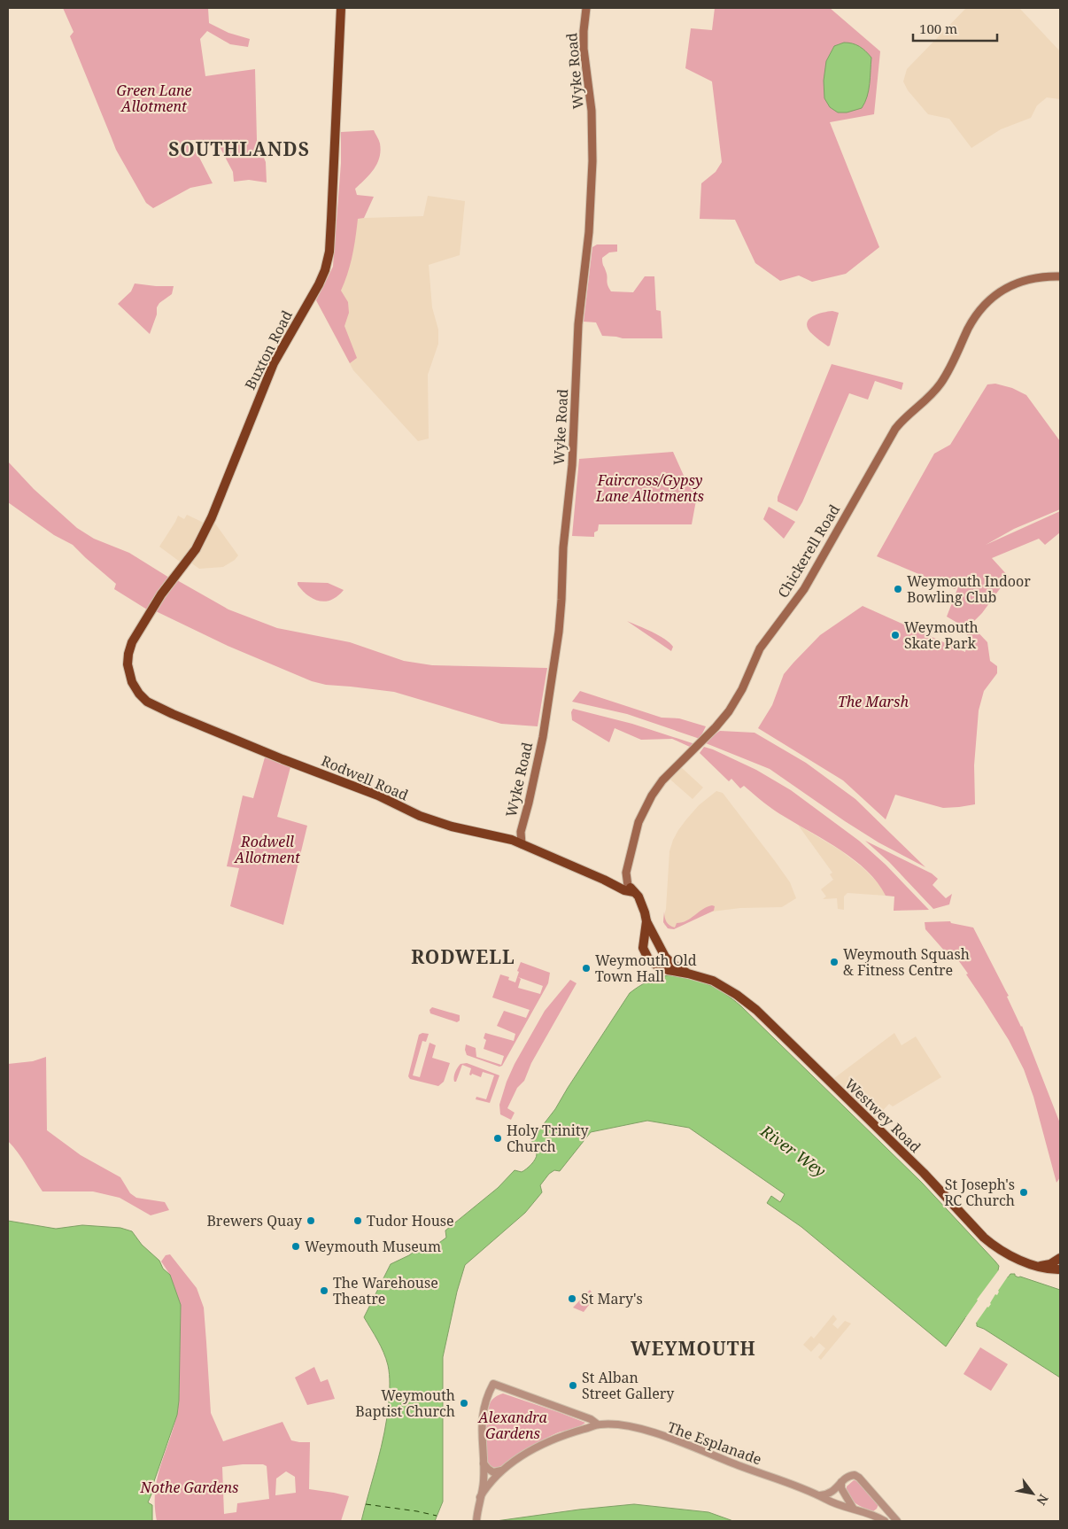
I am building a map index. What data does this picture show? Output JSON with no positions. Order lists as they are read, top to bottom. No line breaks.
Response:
{"streets":{"highway":["Buxton Road","Rodwell Road","Westwey Road"],"main road":["Wyke Road","Chickerell Road"],"street":["The Esplanade"]},"crossings":[["Wyke Road","Rodwell Road"],["Buxton Road","Rodwell Road"],["Chickerell Road","Rodwell Road"]],"districts":["SOUTHLANDS","RODWELL","WEYMOUTH"],"water":["River Wey"],"parks":["Green Lane Allotment","Faircross/Gypsy Lane Allotments","The Marsh","Rodwell Allotment","Alexandra Gardens","Nothe Gardens"],"places":["Weymouth Indoor Bowling Club","Weymouth Skate Park","Weymouth Squash & Fitness Centre","Weymouth Old Town Hall","Holy Trinity Church","St Joseph's RC Church","Brewers Quay","Tudor House","Weymouth Museum","The Warehouse Theatre","St Mary's","St Alban Street Gallery","Weymouth Baptist Church"],"scale_bar":"100 m","north":"bottom right"}
